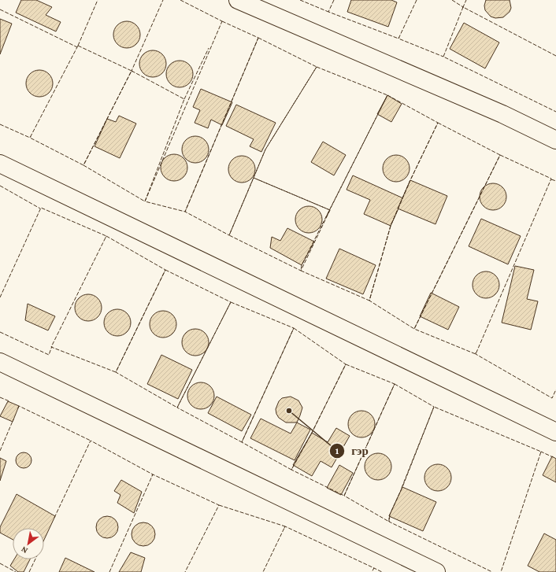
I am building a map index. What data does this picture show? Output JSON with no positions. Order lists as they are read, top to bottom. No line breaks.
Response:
{"places":["гэр"],"north":"bottom left"}
